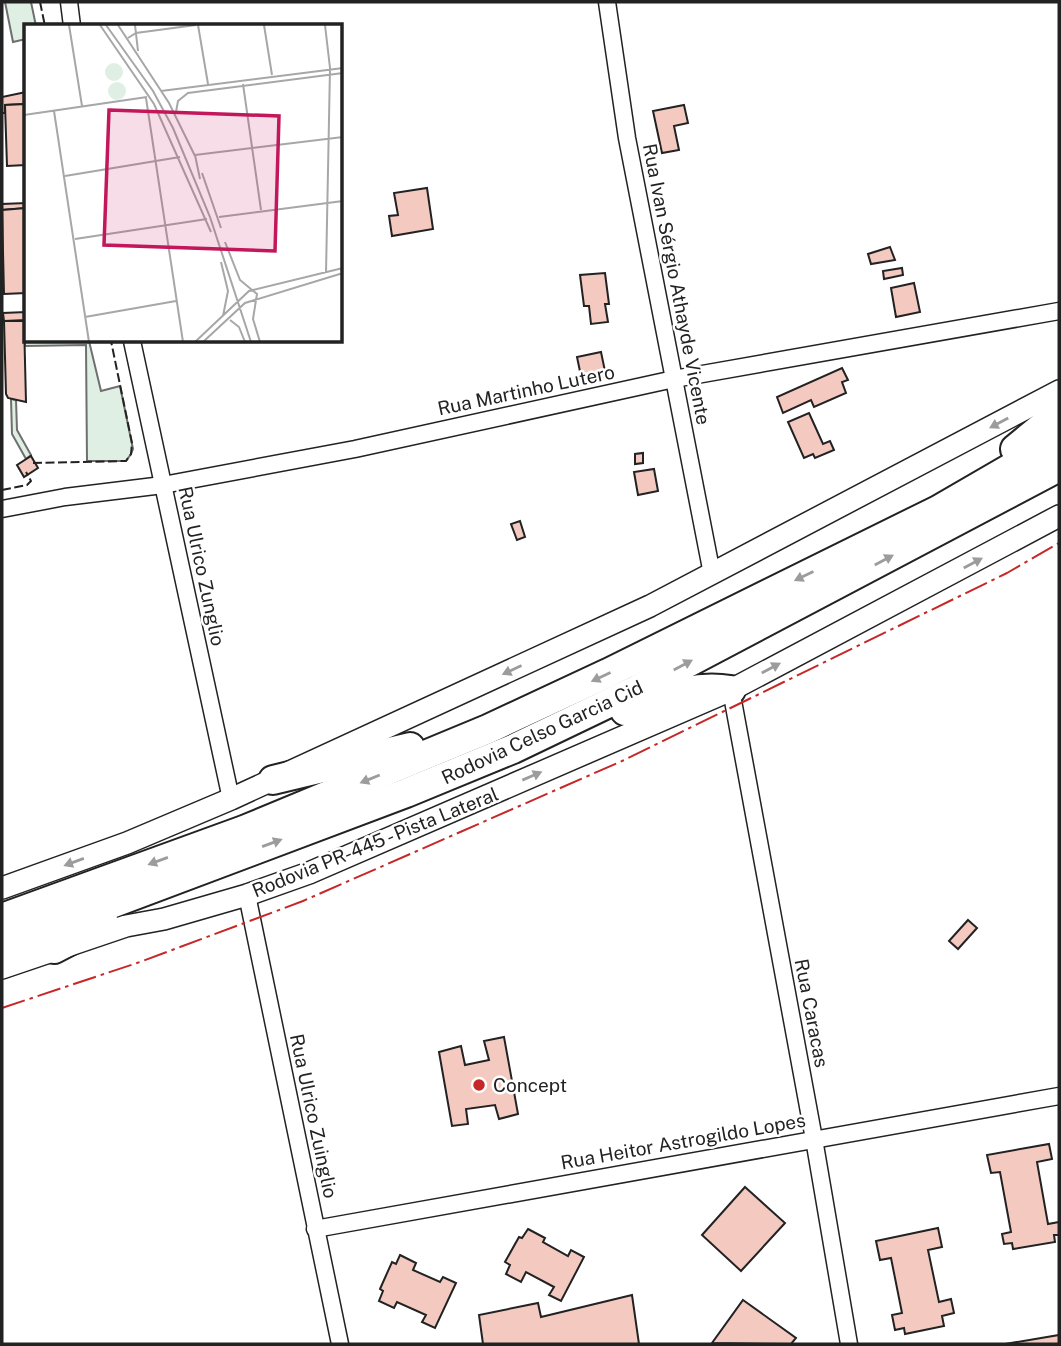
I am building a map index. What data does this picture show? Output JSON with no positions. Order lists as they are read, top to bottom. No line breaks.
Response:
{"streets":{"highway":["Rodovia Celso Garcia Cid"],"street":["Rua Ivan Sérgio Athayde Vicente","Rua Martinho Lutero","Rua Ulrico Zunglio","Rodovia PR-445 - Pista Lateral","Rua Caracas","Rua Ulrico Zuinglio","Rua Heitor Astrogildo Lopes"]},"crossings":[["Rua Ivan Sérgio Athayde Vicente","Rua Martinho Lutero"],["Rua Martinho Lutero","Rua Ulrico Zunglio"],["Rodovia PR-445 - Pista Lateral","Rua Caracas"],["Rodovia PR-445 - Pista Lateral","Rua Ulrico Zuinglio"],["Rua Caracas","Rua Heitor Astrogildo Lopes"],["Rua Ulrico Zuinglio","Rua Heitor Astrogildo Lopes"]],"places":["Concept"]}
